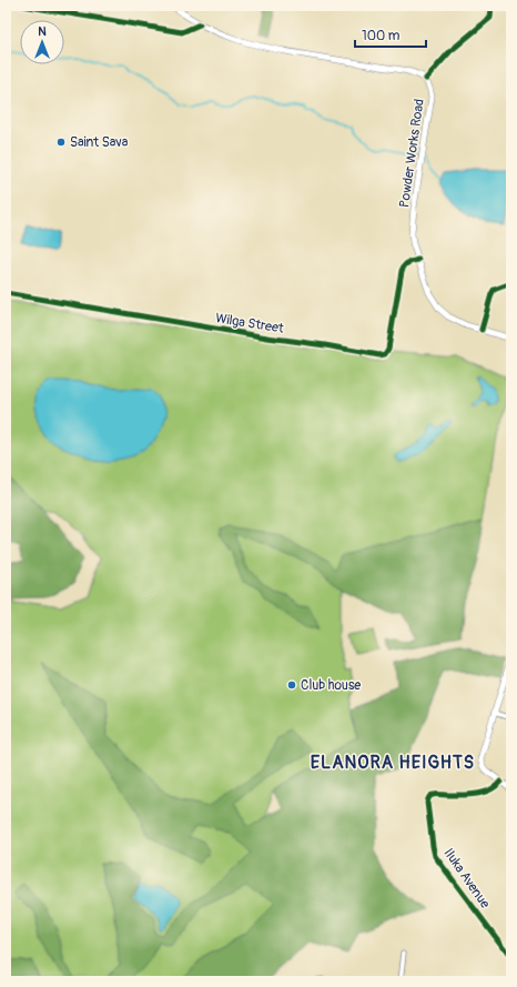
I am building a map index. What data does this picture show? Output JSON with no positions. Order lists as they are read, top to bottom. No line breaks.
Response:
{"streets":{"main road":["Powder Works Road"],"street":["Wilga Street","Iluka Avenue"]},"crossings":[["Powder Works Road","Wilga Street"]],"districts":["ELANORA HEIGHTS"],"places":["Saint Sava","Club house"],"scale_bar":"100 m","north":"top"}
